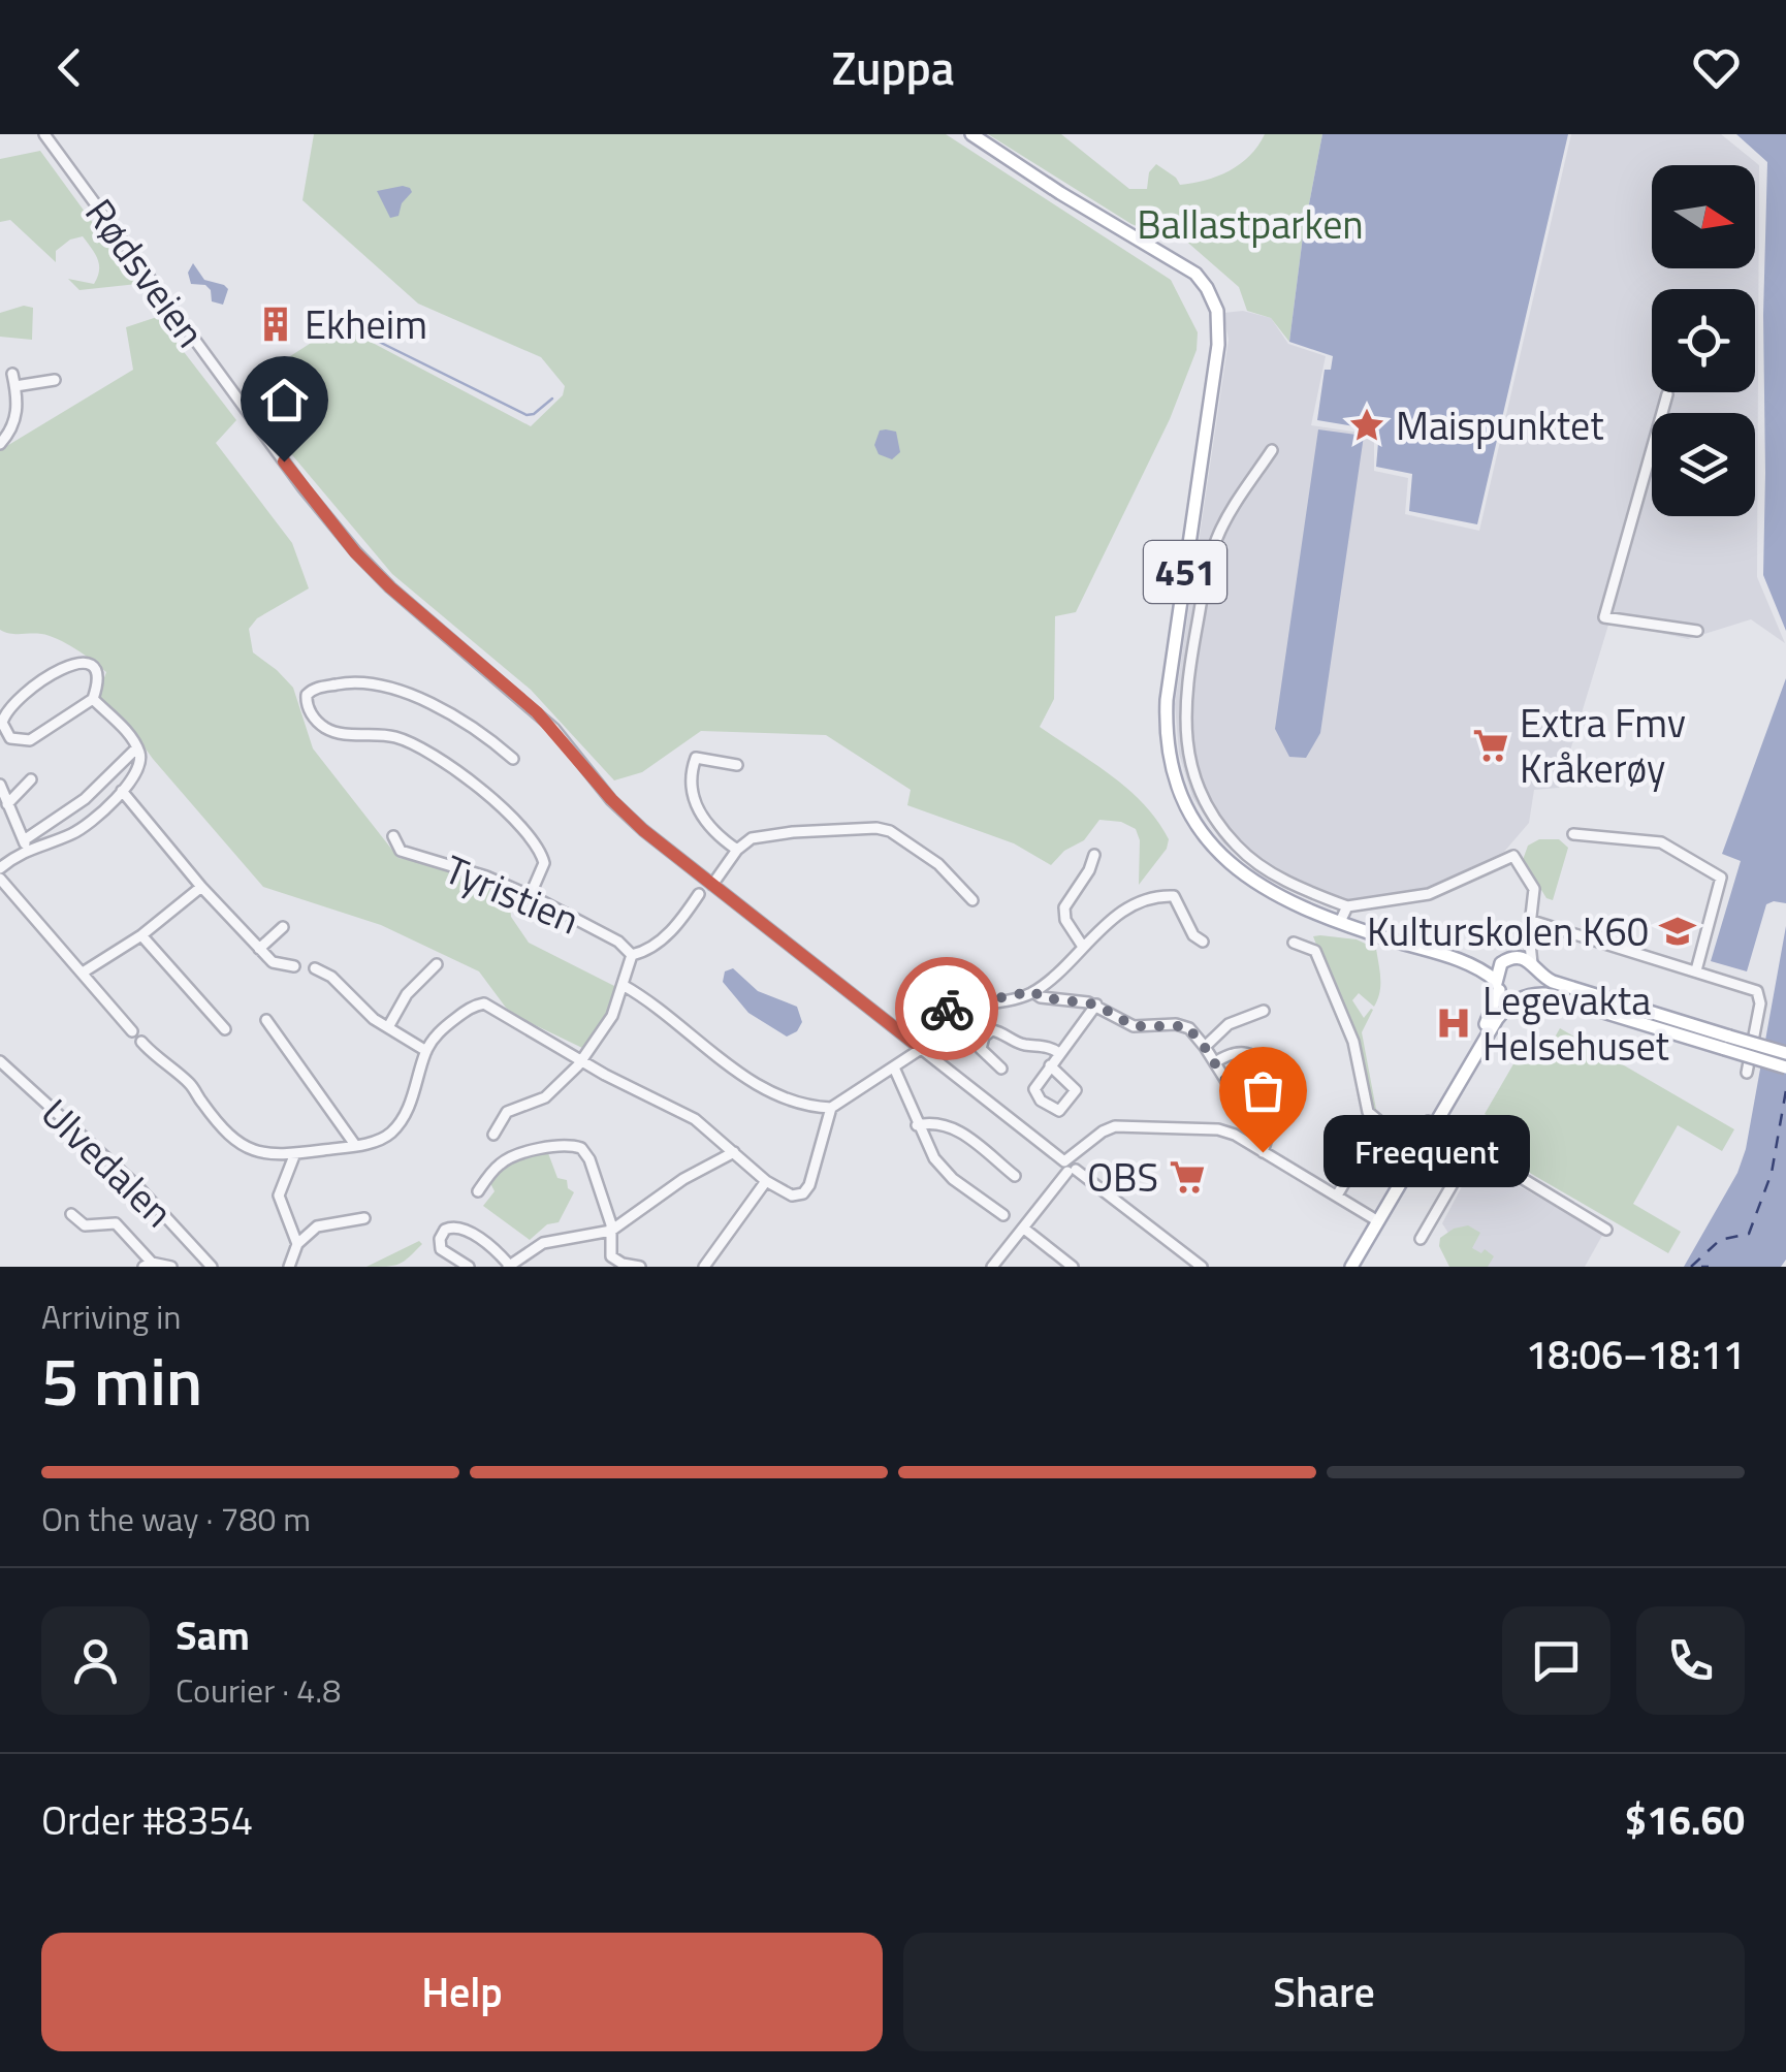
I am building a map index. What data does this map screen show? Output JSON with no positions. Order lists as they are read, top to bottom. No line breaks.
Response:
{"streets":{"main road":["451"],"street":["Rødsveien","Tyristien","Ulvedalen"]},"parks":["Ballastparken"],"places":{"building":["Ekheim"],"place":["Maispunktet"],"supermarket":["Extra Fmv Kråkerøy","OBS"],"school or university":["Kulturskolen K60"],"hospital":["Legevakta Helsehuset"],"other":["Freequent"]},"north":"right","page":{"header":"Zuppa","bubble":"Freequent","heading":["5 min","Arriving in","18:06–18:11"],"panel":["Sam","Courier · 4.8","Order #8354","$16.60"],"bar":"On the way · 780 m","buttons":["Help","Share"]}}
